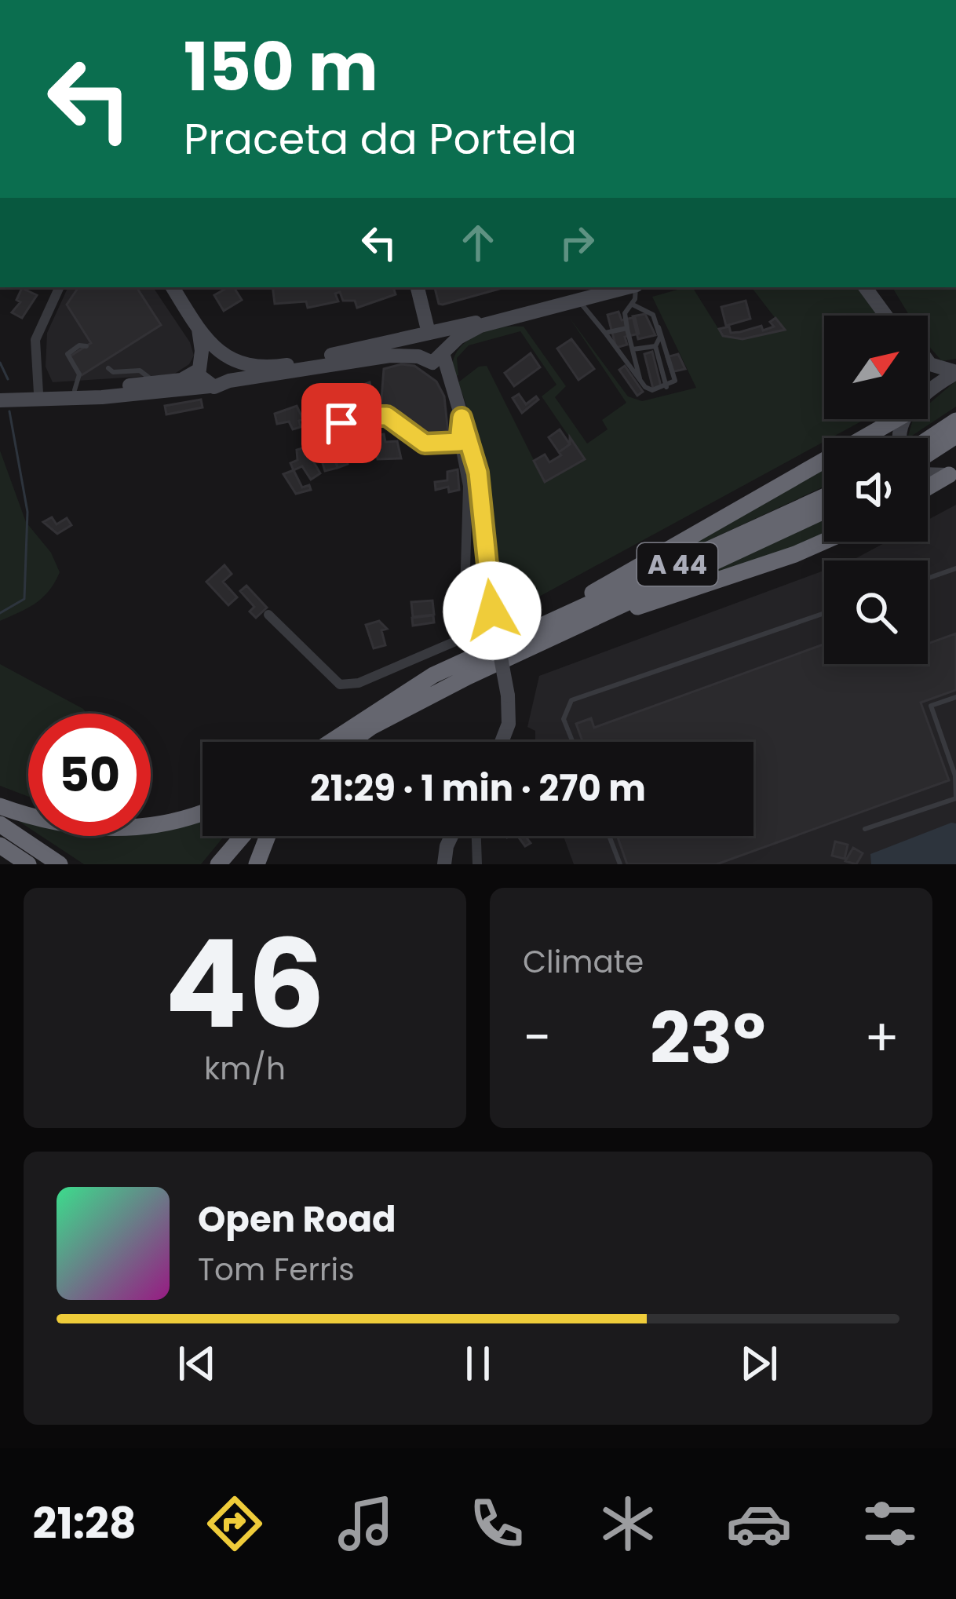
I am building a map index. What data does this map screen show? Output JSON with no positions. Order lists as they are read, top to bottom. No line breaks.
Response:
{"streets":{"highway":["A 44"]},"north":"top right","page":{"turn":["150 m","Praceta da Portela"],"limit":"50","trip":"21:29 · 1 min · 270 m","tile":[["46","km/h"],"Climate"],"heat":["−","23°","+"],"song":["Open Road","Tom Ferris"],"tabs":"21:28"}}
